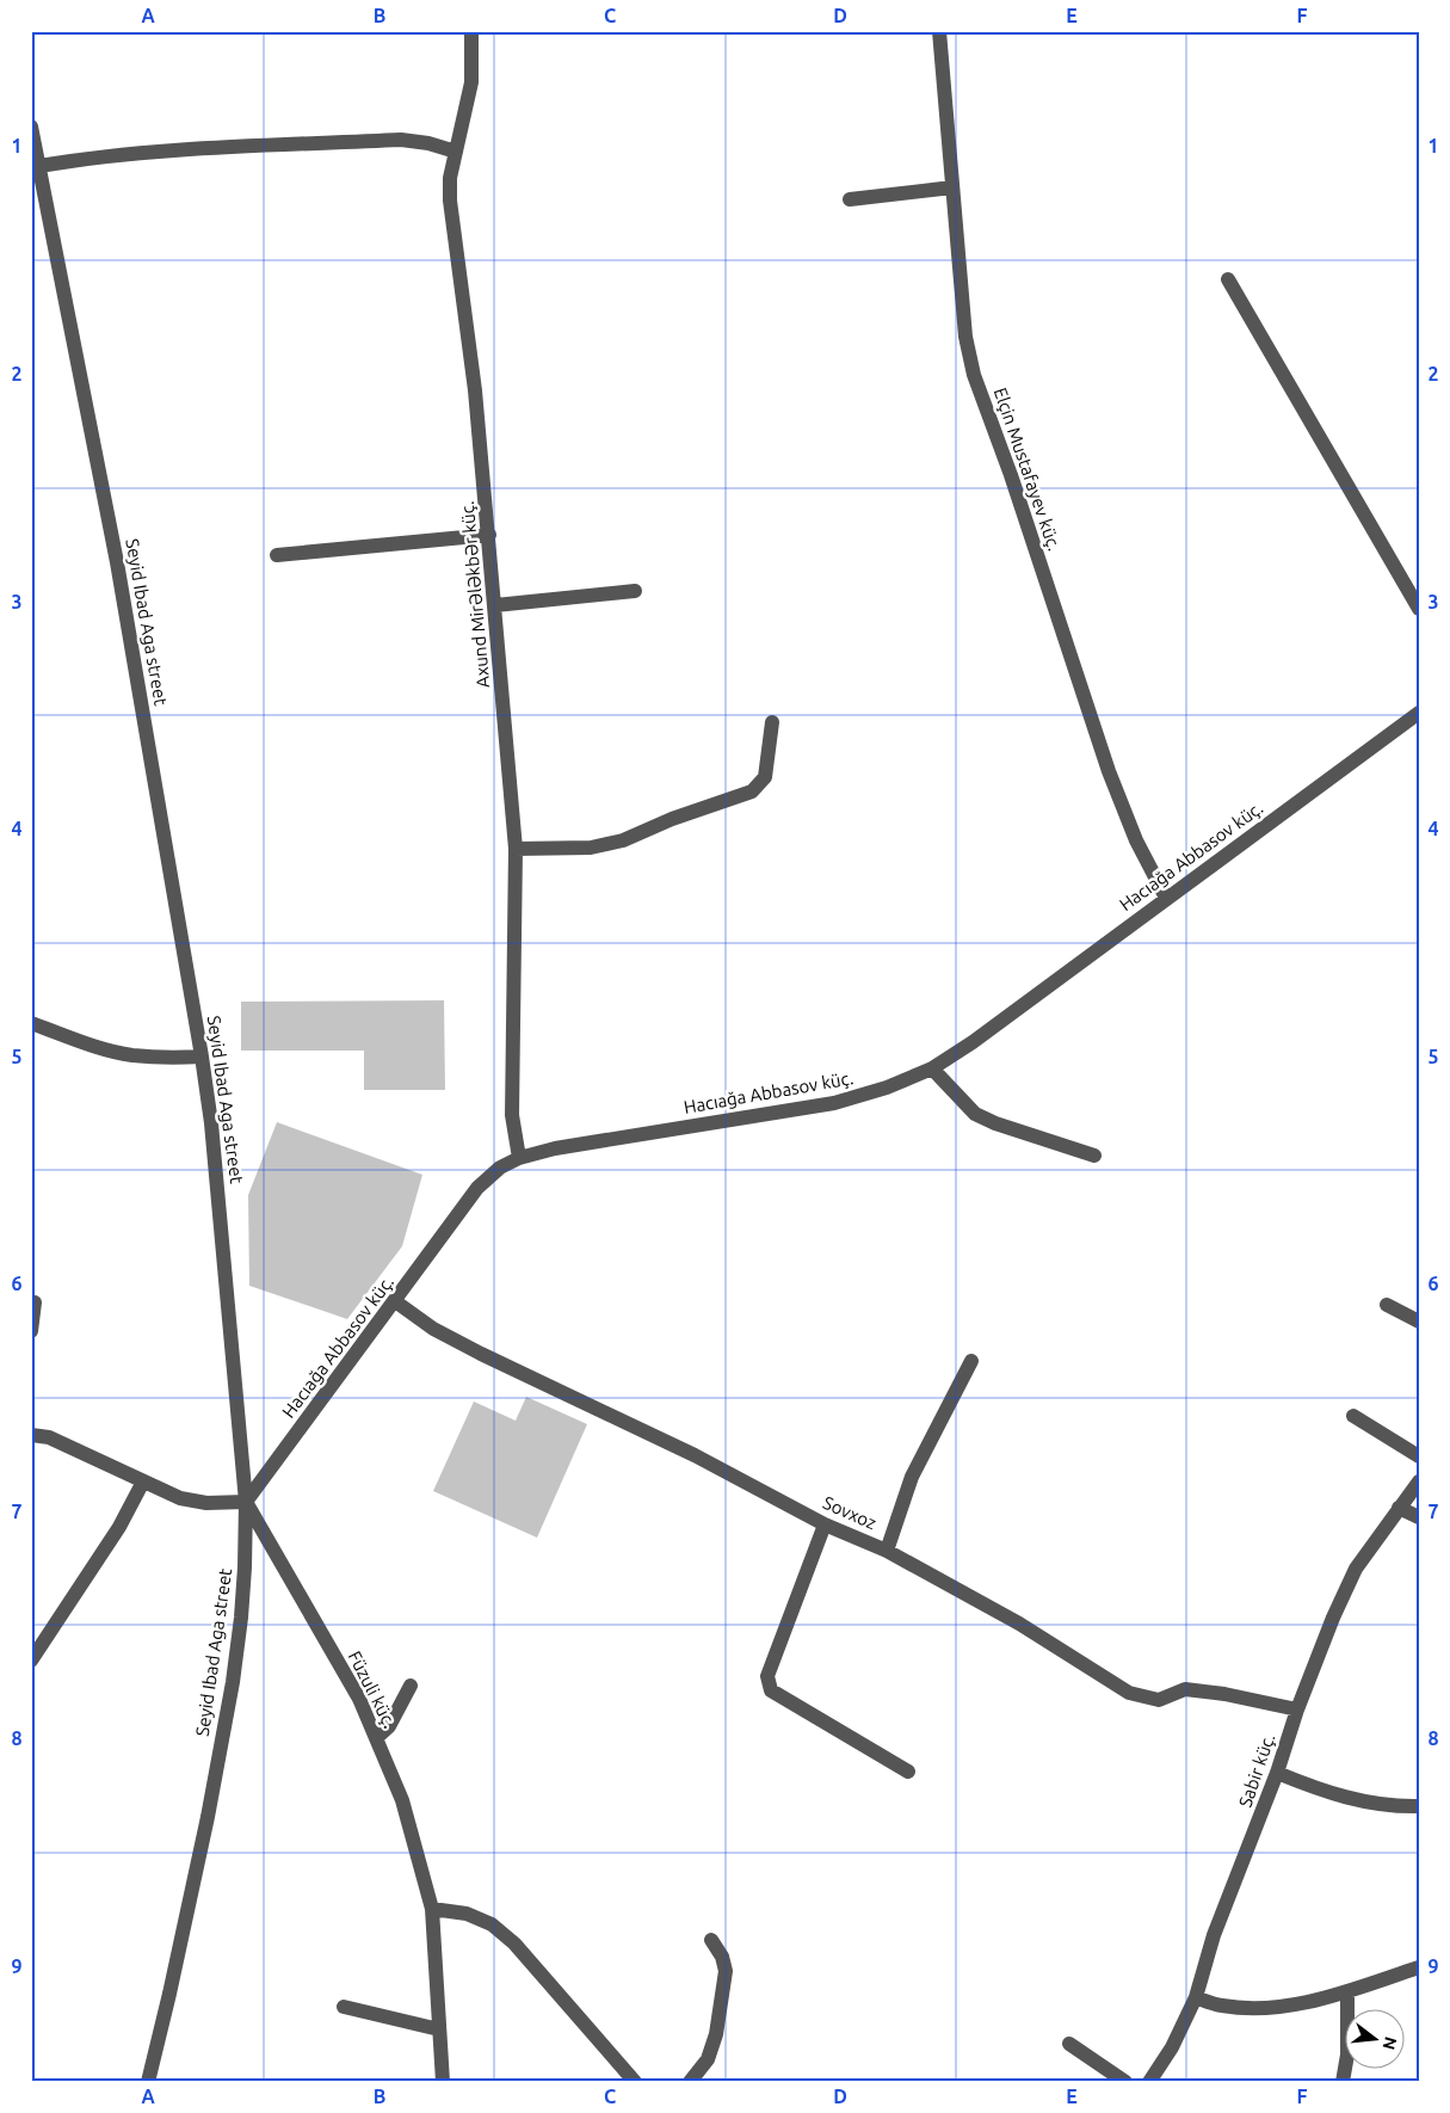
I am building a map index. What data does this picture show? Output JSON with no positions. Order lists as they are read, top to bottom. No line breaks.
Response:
{"streets":{"street":["Elçin Mustafayev küç.","Axund Mirələkbər küç.","Seyid Ibad Aga street","Hacıağa Abbasov küç.","Sovxoz","Füzuli küç.","Sabir küç."]},"crossings":[["Elçin Mustafayev küç.","Hacıağa Abbasov küç."],["Axund Mirələkbər küç.","Hacıağa Abbasov küç."],["Seyid Ibad Aga street","Hacıağa Abbasov küç."],["Seyid Ibad Aga street","Füzuli küç."],["Hacıağa Abbasov küç.","Sovxoz"],["Hacıağa Abbasov küç.","Füzuli küç."],["Sovxoz","Sabir küç."]],"north":"right","grid":{"columns":["A","B","C","D","E","F"],"rows":["1","2","3","4","5","6","7","8","9"]}}
